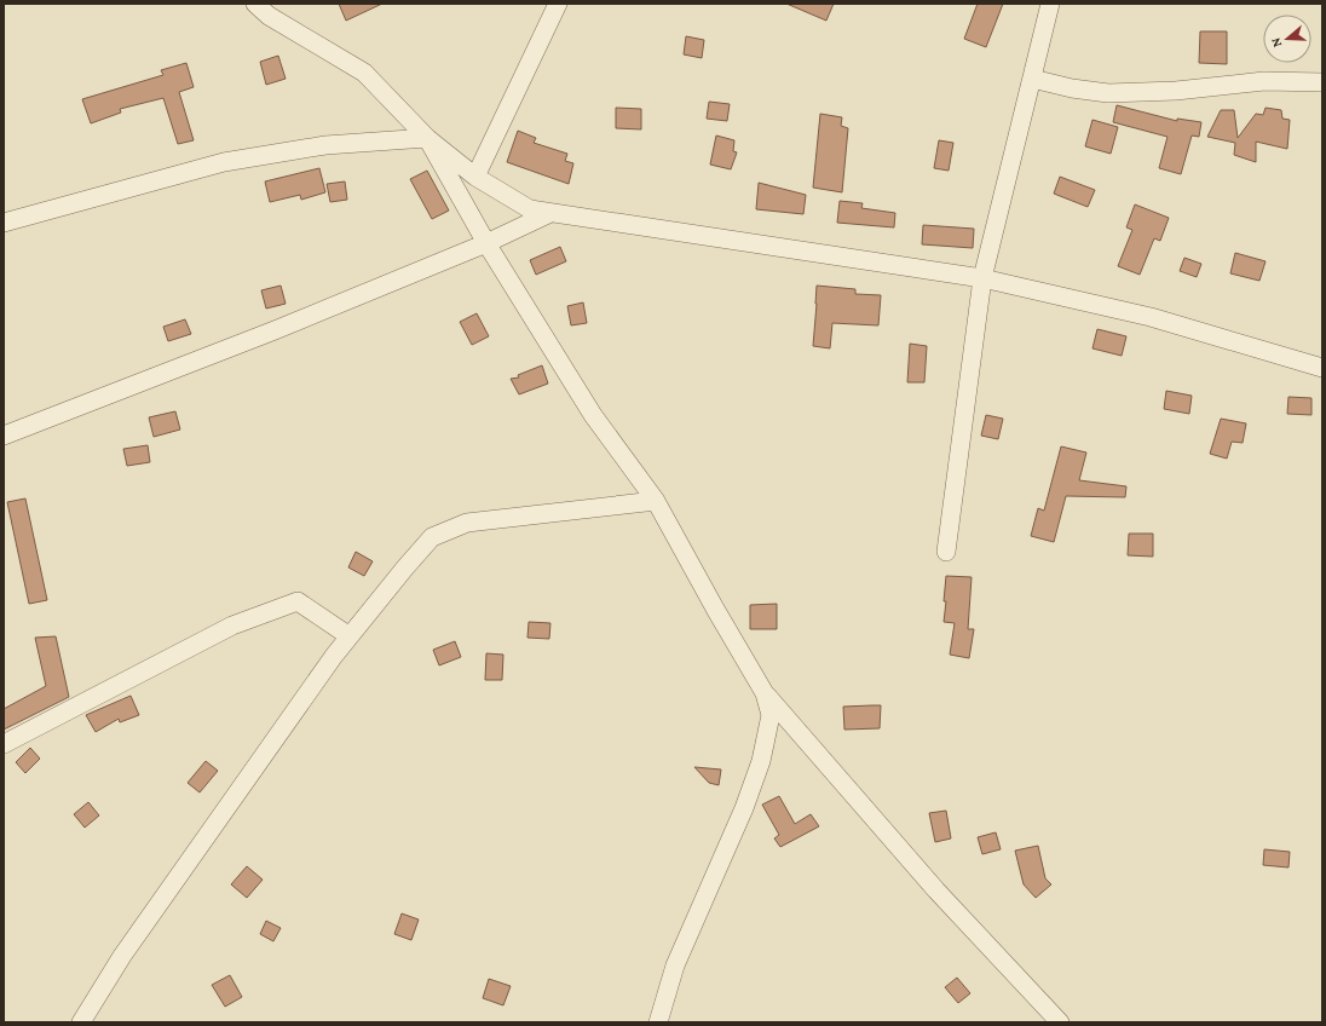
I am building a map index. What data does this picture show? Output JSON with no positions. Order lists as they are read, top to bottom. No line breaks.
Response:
{"north":"left"}
